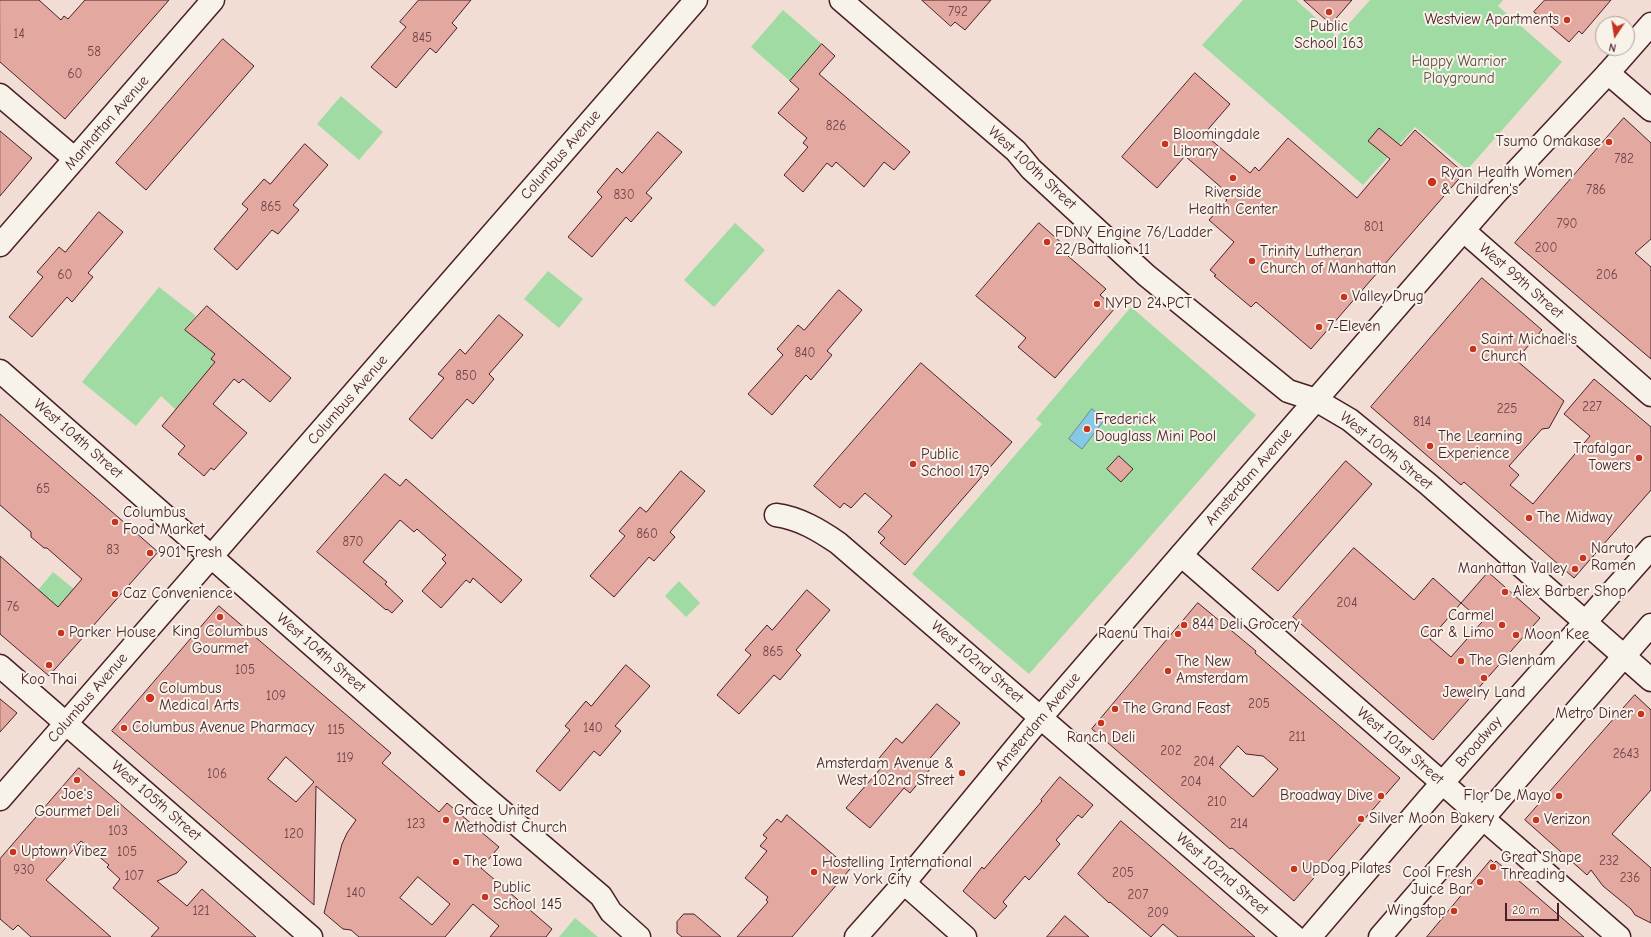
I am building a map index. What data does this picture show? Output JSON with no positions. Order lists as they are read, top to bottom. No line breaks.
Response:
{"streets":{"street":["Manhattan Avenue","Columbus Avenue","West 100th Street","West 99th Street","West 104th Street","Amsterdam Avenue","West 102nd Street","Broadway","West 101st Street","West 105th Street"]},"crossings":[["Columbus Avenue","West 104th Street"],["Columbus Avenue","West 105th Street"],["West 100th Street","Amsterdam Avenue"],["West 100th Street","Broadway"],["West 99th Street","Amsterdam Avenue"],["Amsterdam Avenue","West 102nd Street"],["Amsterdam Avenue","West 101st Street"],["Broadway","West 101st Street"]],"parks":["Happy Warrior Playground"],"places":["Public School 163","Westview Apartments","Tsumo Omakase","Bloomingdale Library","Riverside Health Center","Ryan Health Women & Children's","FDNY Engine 76/Ladder 22/Battalion 11","Trinity Lutheran Church of Manhattan","Valley Drug","NYPD 24 PCT","7-Eleven","Saint Michael's Church","Frederick Douglass Mini Pool","The Learning Experience","Trafalgar Towers","Public School 179","The Midway","Columbus Food Market","901 Fresh","Naruto Ramen","Manhattan Valley","Alex Barber Shop","Caz Convenience","King Columbus Gourmet","844 Deli Grocery","Carmel Car & Limo","Parker House","Raenu Thai","Moon Kee","The Glenham","Koo Thai","The New Amsterdam","Jewelry Land","Columbus Medical Arts","The Grand Feast","Metro Diner","Ranch Deli","Columbus Avenue Pharmacy","Amsterdam Avenue & West 102nd Street","Joe's Gourmet Deli","Broadway Dive","Flor De Mayo","Silver Moon Bakery","Grace United Methodist Church","Verizon","Uptown Vibez","The Iowa","Great Shape Threading","UpDog Pilates","Hostelling International New York City","Cool Fresh Juice Bar","Public School 145","Wingstop"],"house_numbers":["792","14","845","58","60","826","782","786","830","865","790","801","200","60","206","840","850","227","225","814","65","860","870","83","204","76","865","105","109","205","140","115","211","202","2643","119","204","106","204","210","123","214","103","120","105","232","930","205","107","236","140","207","121","209"],"scale_bar":"20 m","north":"bottom"}
